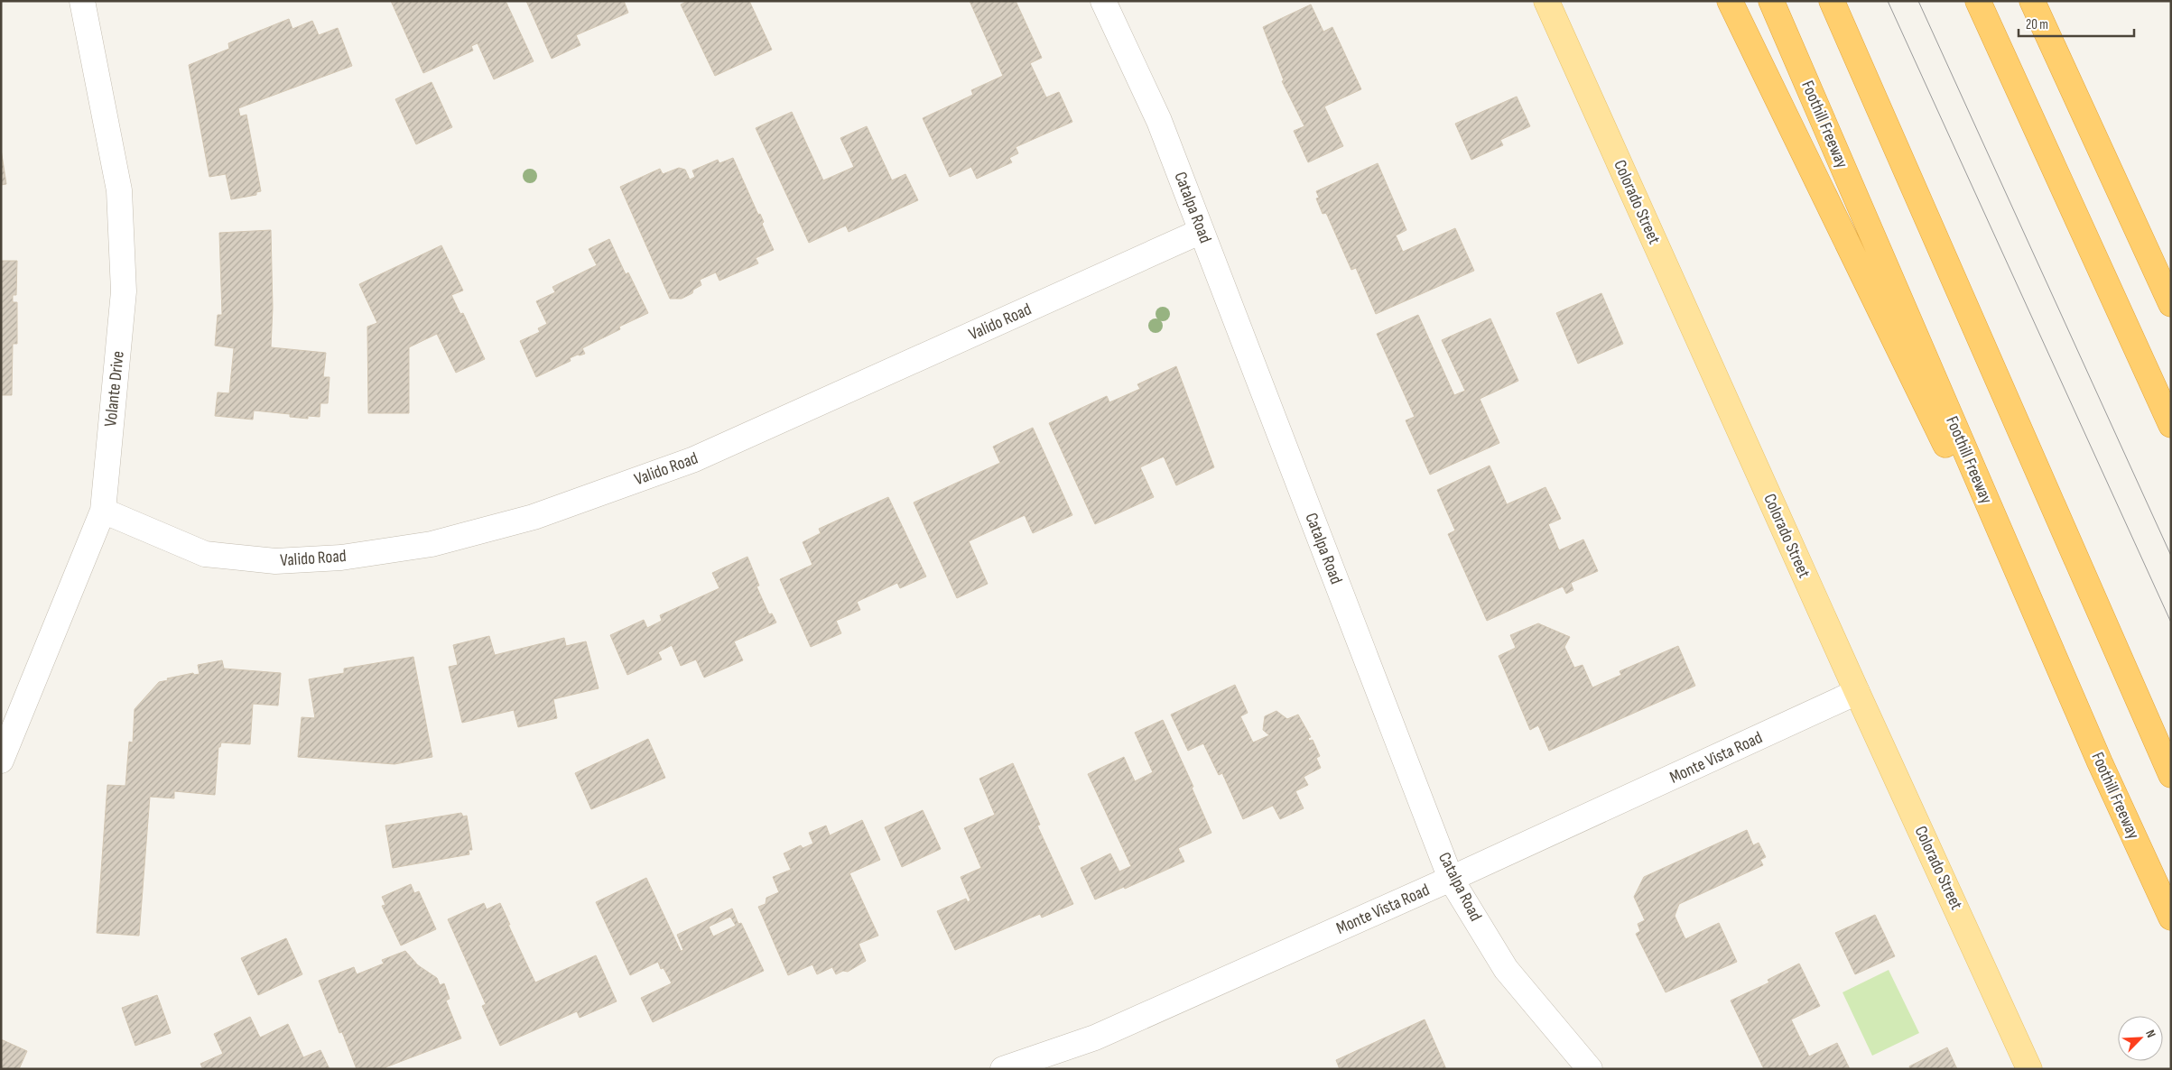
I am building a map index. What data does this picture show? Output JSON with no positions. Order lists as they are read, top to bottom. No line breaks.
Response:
{"streets":{"highway":["Foothill Freeway"],"main road":["Colorado Street"],"street":["Catalpa Road","Valido Road","Volante Drive","Monte Vista Road"]},"crossings":[["Colorado Street","Monte Vista Road"],["Catalpa Road","Valido Road"],["Catalpa Road","Monte Vista Road"],["Valido Road","Volante Drive"]],"scale_bar":"20 m","north":"top right"}
